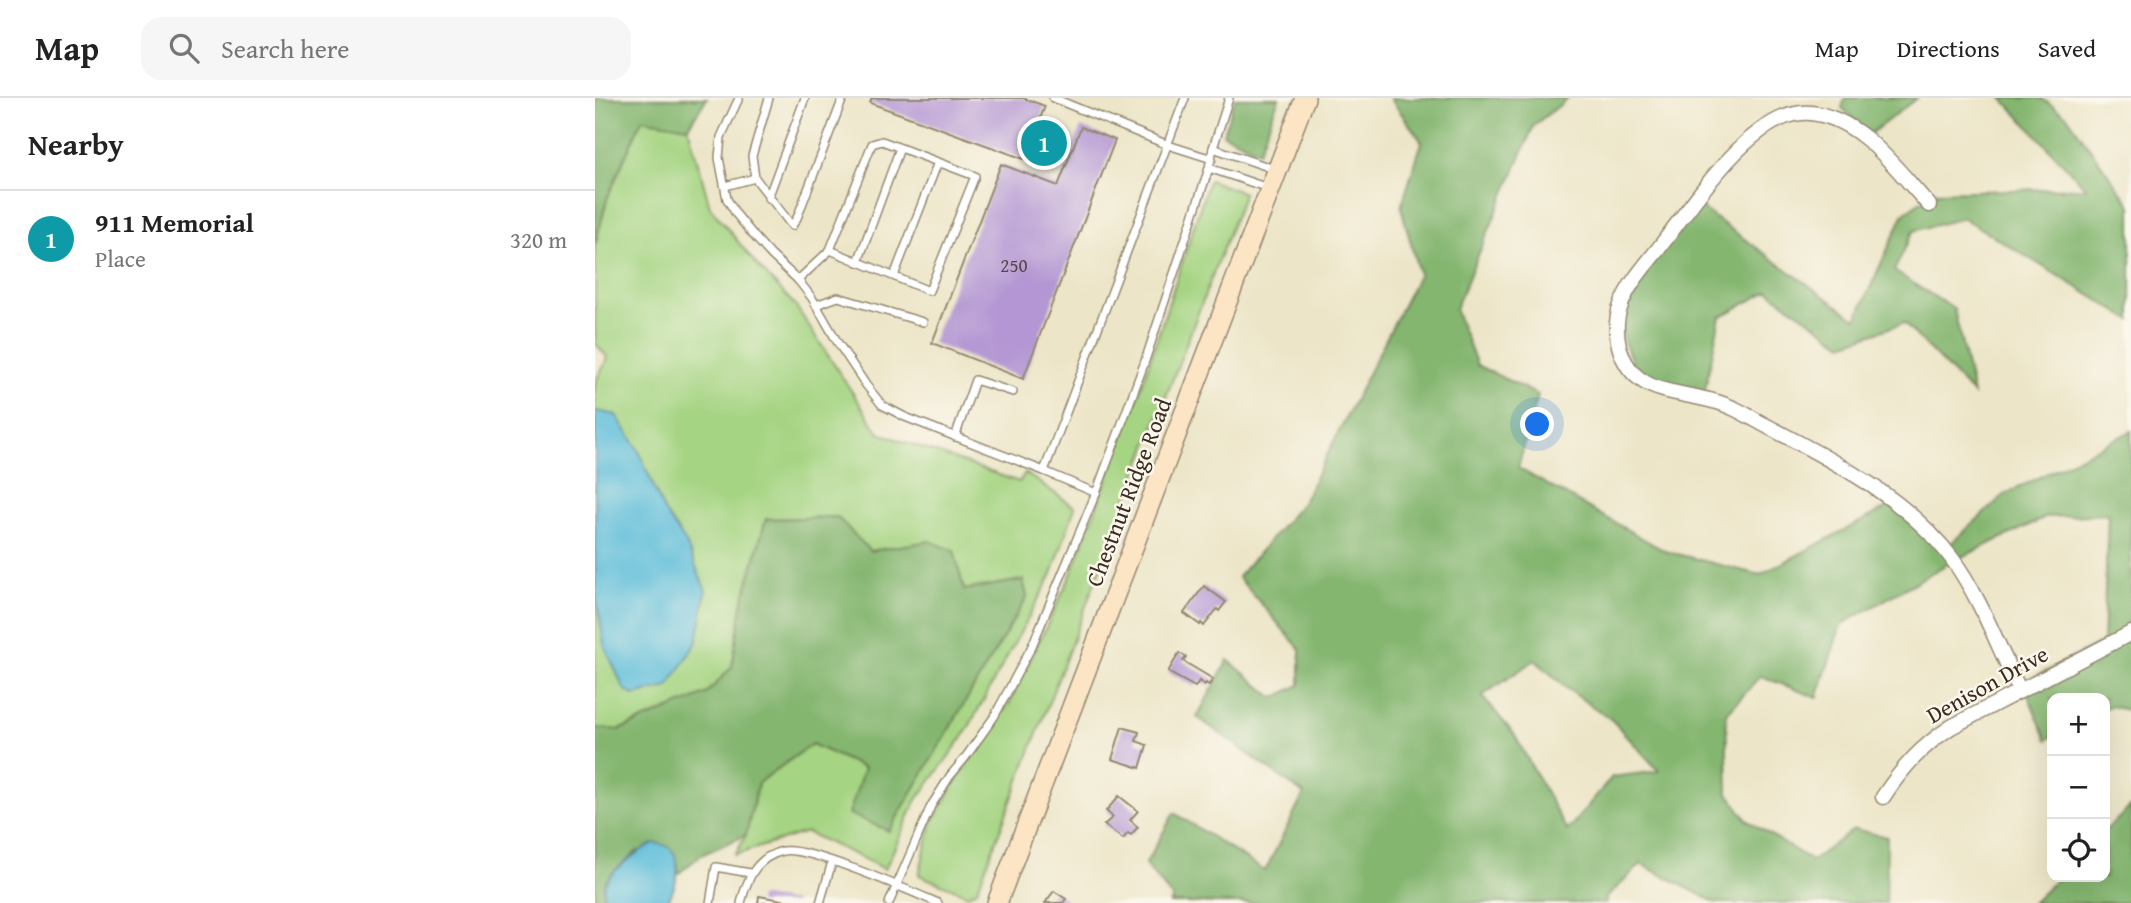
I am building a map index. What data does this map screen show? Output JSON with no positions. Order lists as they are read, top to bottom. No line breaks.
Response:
{"streets":{"street":["Chestnut Ridge Road","Denison Drive"]},"house_numbers":["250"],"page":{"header":"Map","search":"Search here","nav":["Map","Directions","Saved"],"heading":"Nearby","pins":"1","list":[{"mark":"1","name":"911 Memorial","note":"Place","value":"320 m"}],"map_buttons":["+","−"]}}
